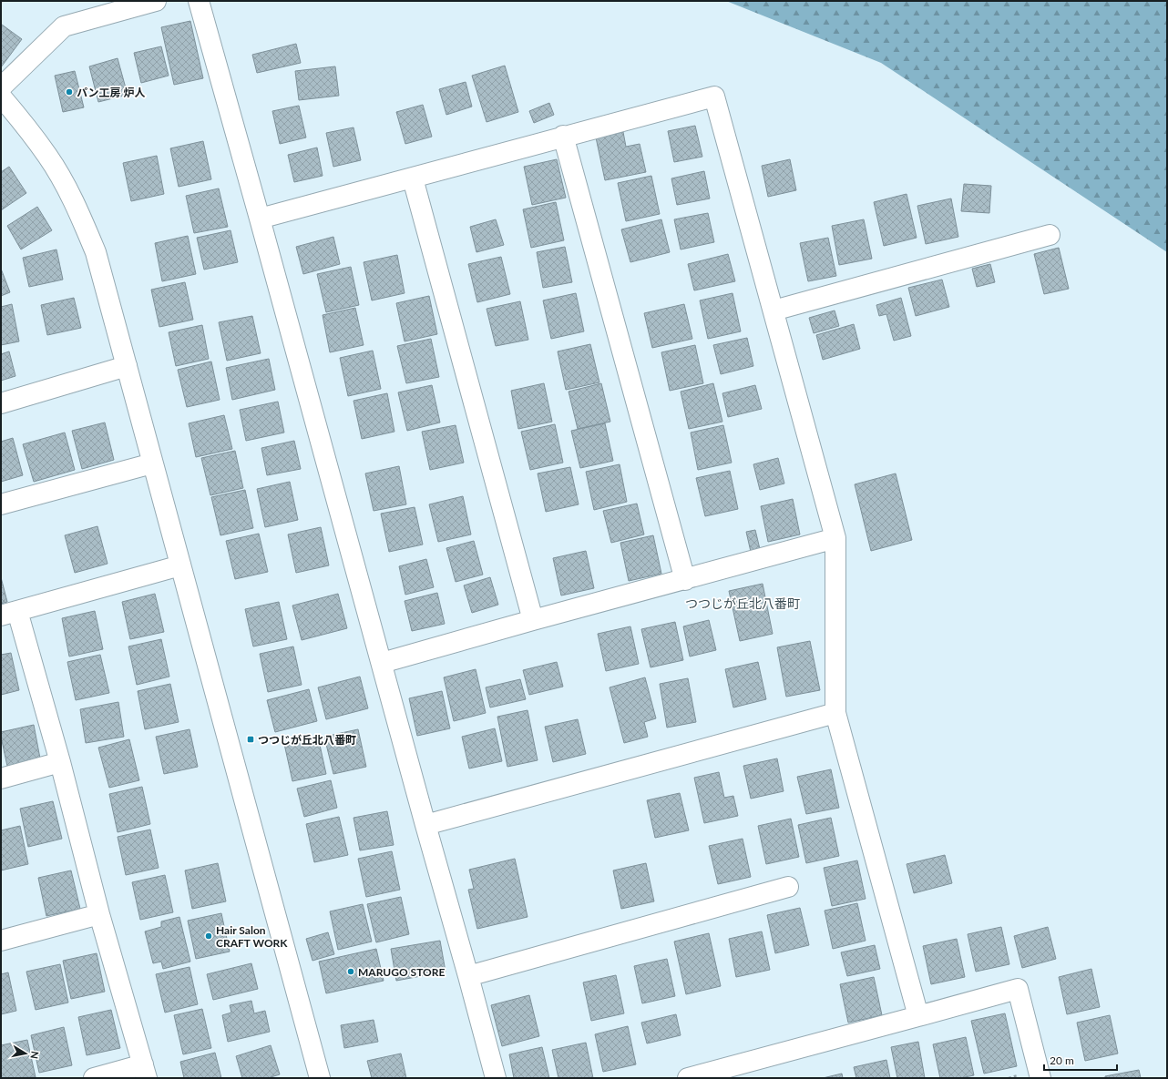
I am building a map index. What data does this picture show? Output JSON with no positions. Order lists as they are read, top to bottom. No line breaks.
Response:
{"districts":["つつじが丘北八番町"],"places":{"other":["パン工房 炉人","Hair Salon CRAFT WORK","MARUGO STORE"],"transit":["つつじが丘北八番町"]},"scale_bar":"20 m","north":"right"}
